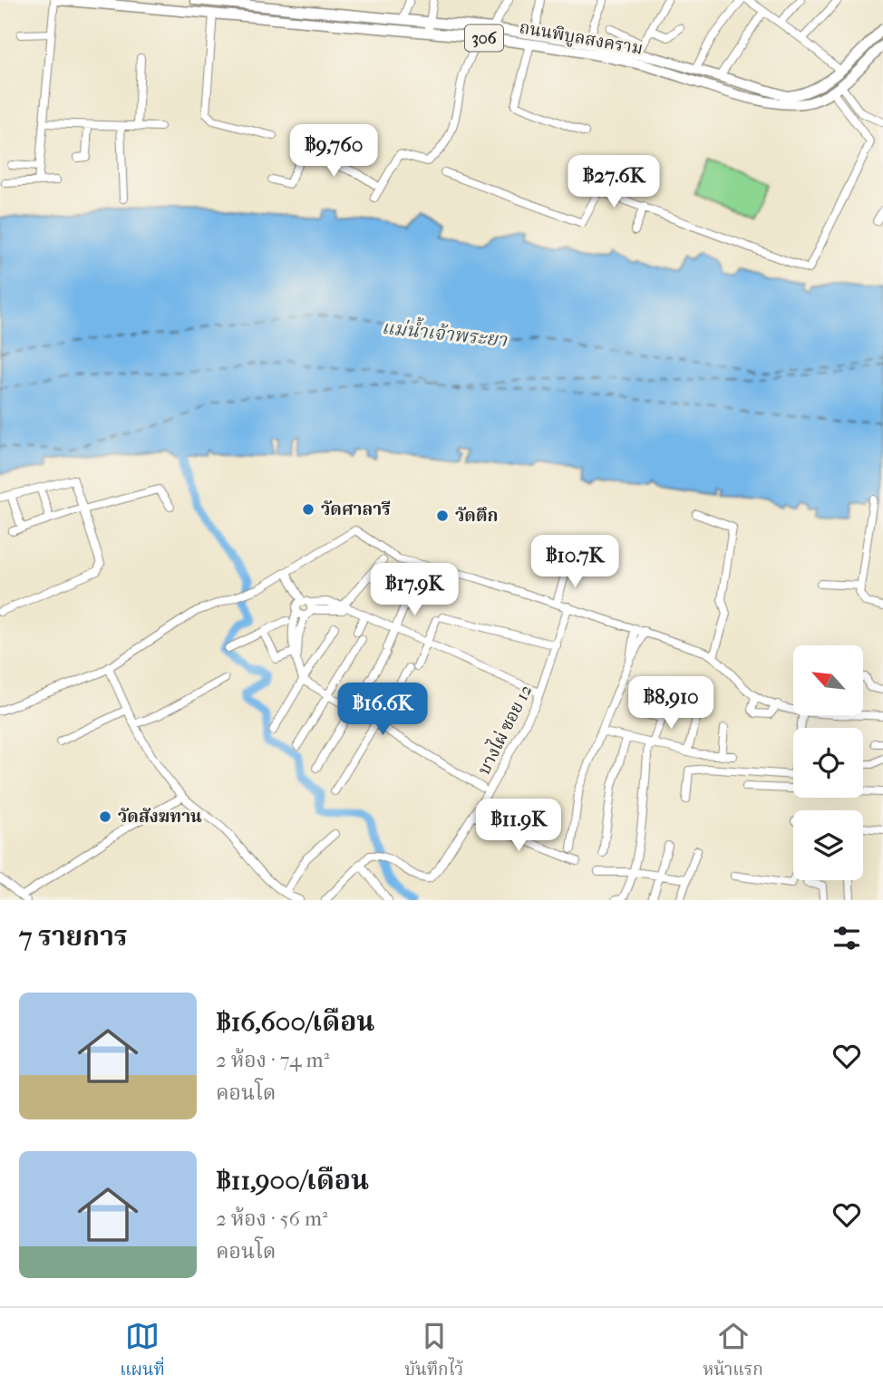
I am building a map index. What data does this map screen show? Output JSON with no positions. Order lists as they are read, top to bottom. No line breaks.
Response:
{"streets":{"main road":["306","ถนนพิบูลสงคราม"],"street":["บางไผ่ ซอย 12"]},"water":["แม่น้ำเจ้าพระยา"],"places":["วัดศาลารี","วัดตึก","วัดสังฆทาน"],"north":"top left","page":{"price":["฿9,760","฿27.6K","฿10.7K","฿17.9K","฿8,910","฿16.6K","฿11.9K"],"heading":"7 รายการ","list":[{"name":"฿16,600/เดือน","note":"2 ห้อง · 74 m² · คอนโด"},{"name":"฿11,900/เดือน","note":"2 ห้อง · 56 m² · คอนโด"}],"tabs":["แผนที่","บันทึกไว้","หน้าแรก"]}}
